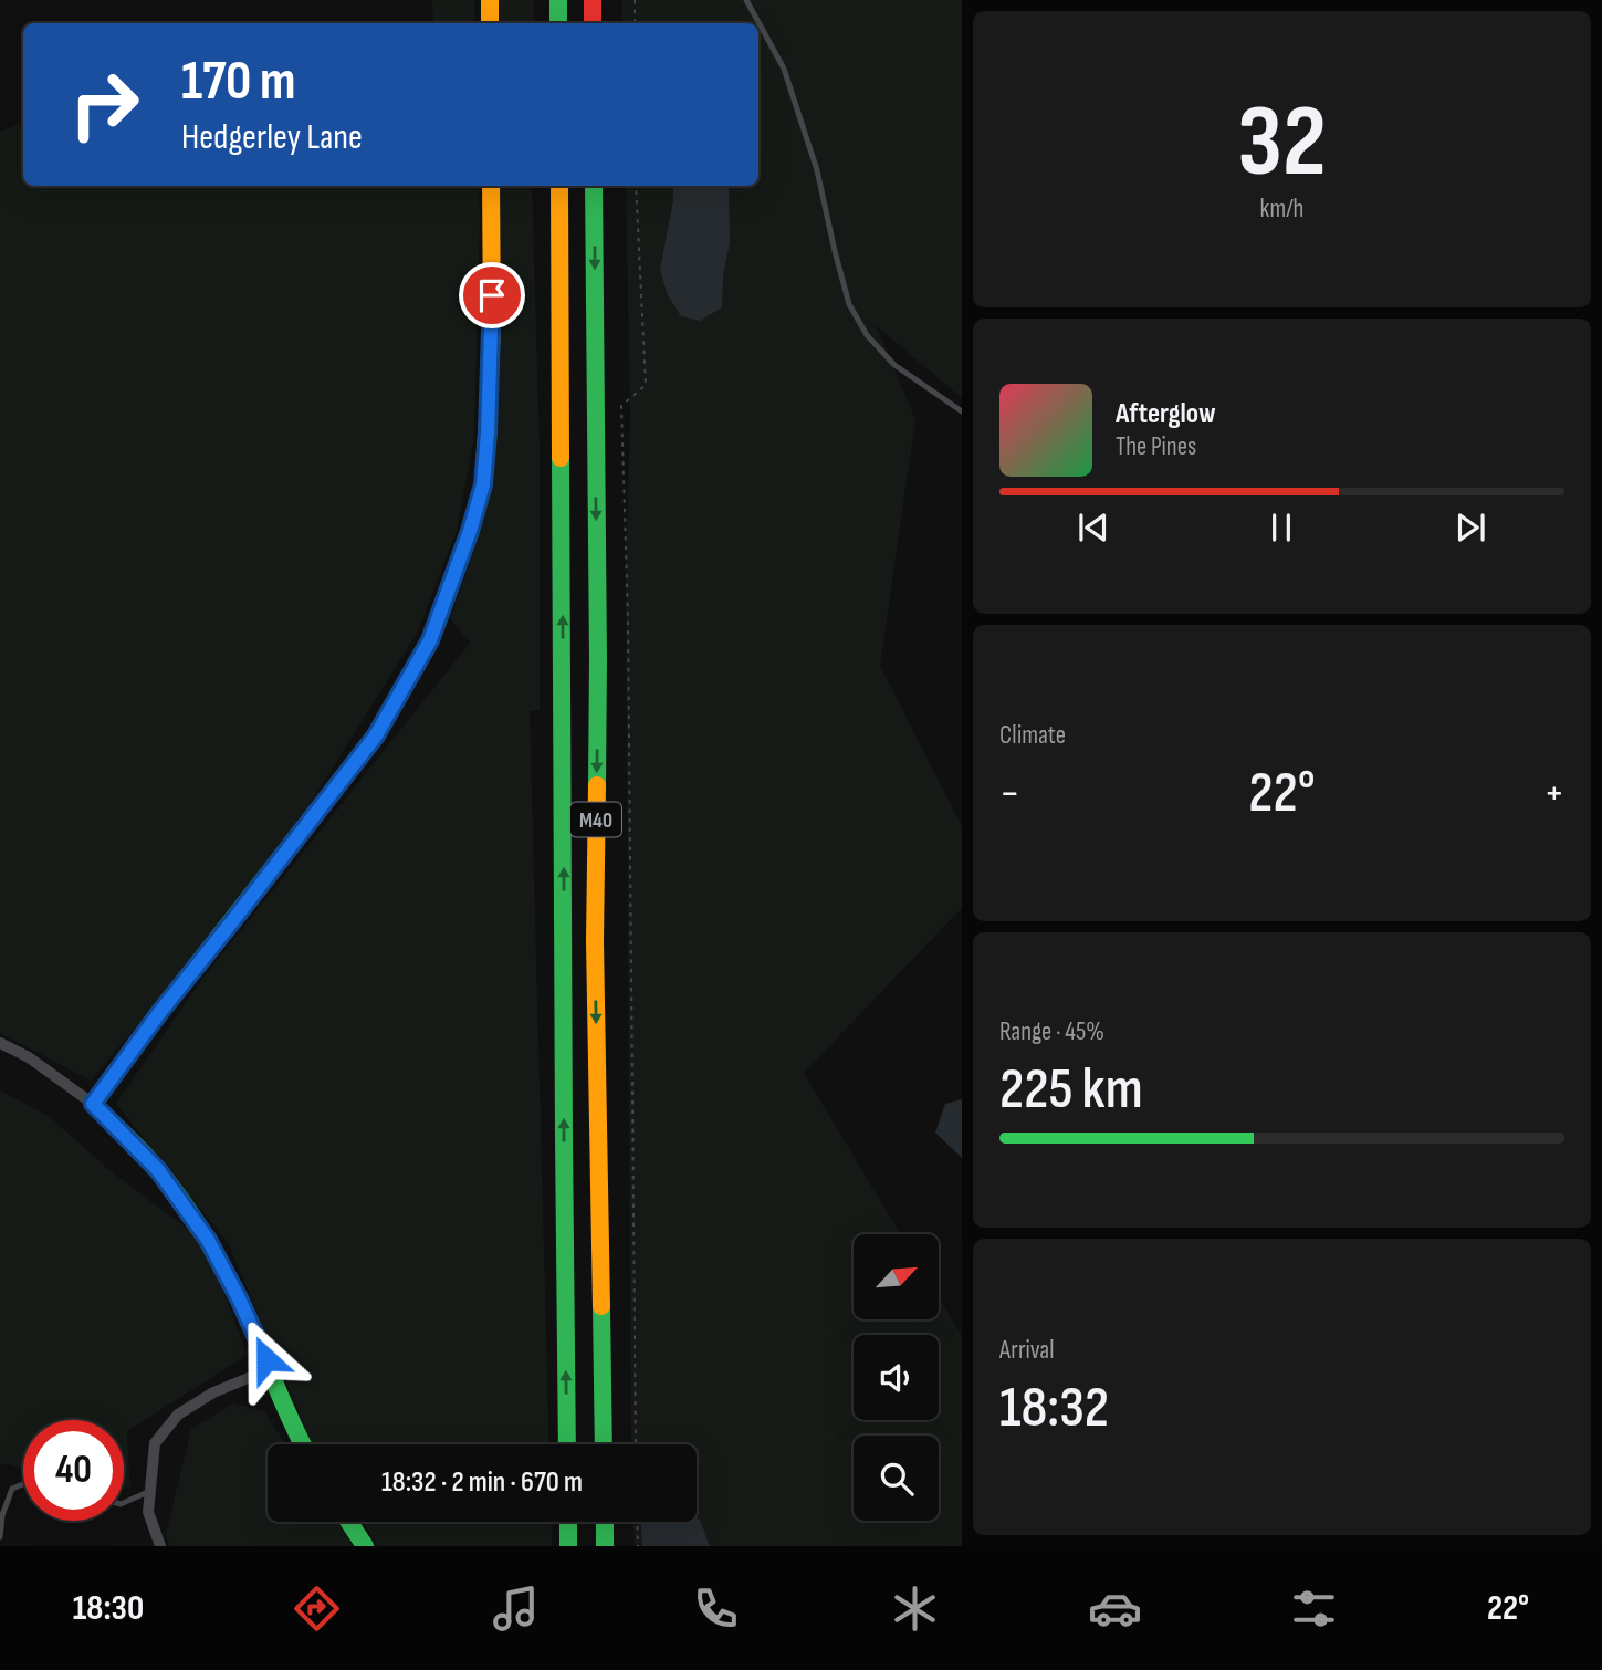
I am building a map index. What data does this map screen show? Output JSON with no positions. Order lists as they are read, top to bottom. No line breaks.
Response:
{"streets":{"main road":["M40"]},"north":"top right","page":{"tile":[["32","km/h"],"Climate",["Range · 45%","225 km"],["Arrival","18:32"]],"turn":["170 m","Hedgerley Lane"],"song":["Afterglow","The Pines"],"heat":["−","22°","+"],"limit":"40","trip":"18:32 · 2 min · 670 m","tabs":["18:30","22°"]}}
